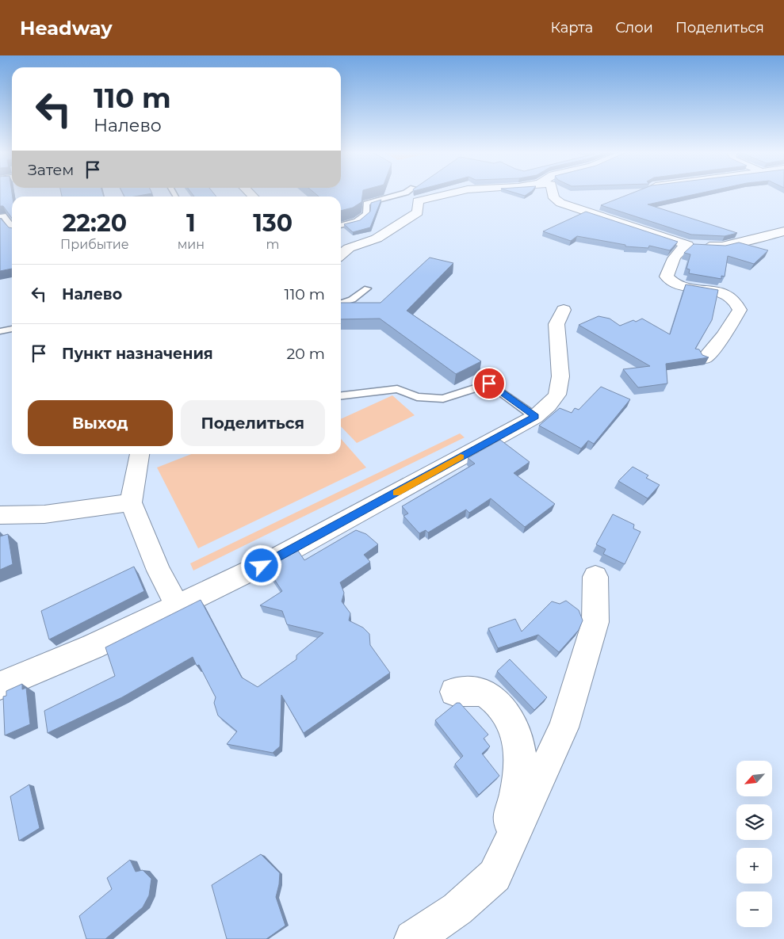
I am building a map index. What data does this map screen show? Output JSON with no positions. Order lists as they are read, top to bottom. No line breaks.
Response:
{"north":"bottom left","page":{"header":"Headway","nav":["Карта","Слои","Поделиться"],"turn":["110 m","Налево"],"then":"Затем","eta":["22:20","Прибытие","1","мин","130","m"],"list":[{"name":"Налево","value":"110 m"},{"name":"Пункт назначения","value":"20 m"}],"buttons":["Выход","Поделиться"],"map_buttons":["+","−"]}}
